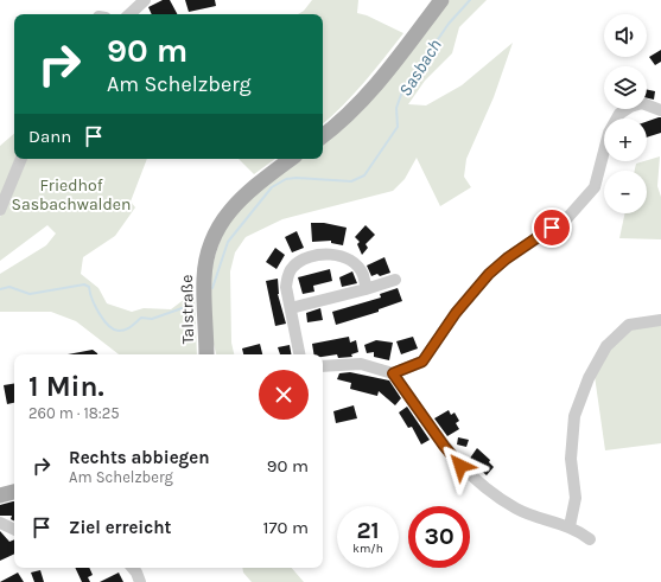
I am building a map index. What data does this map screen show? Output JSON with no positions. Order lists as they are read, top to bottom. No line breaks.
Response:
{"streets":{"main road":["Talstraße"]},"water":["Sasbach"],"parks":["Friedhof Sasbachwalden"],"page":{"map_buttons":["+","−"],"turn":["90 m","Am Schelzberg"],"then":"Dann","heading":["1 Min.","260 m · 18:25"],"list":[{"name":"Rechts abbiegen","note":"Am Schelzberg","value":"90 m"},{"name":"Ziel erreicht","value":"170 m"}],"speed":"21 km/h","limit":"30"}}
